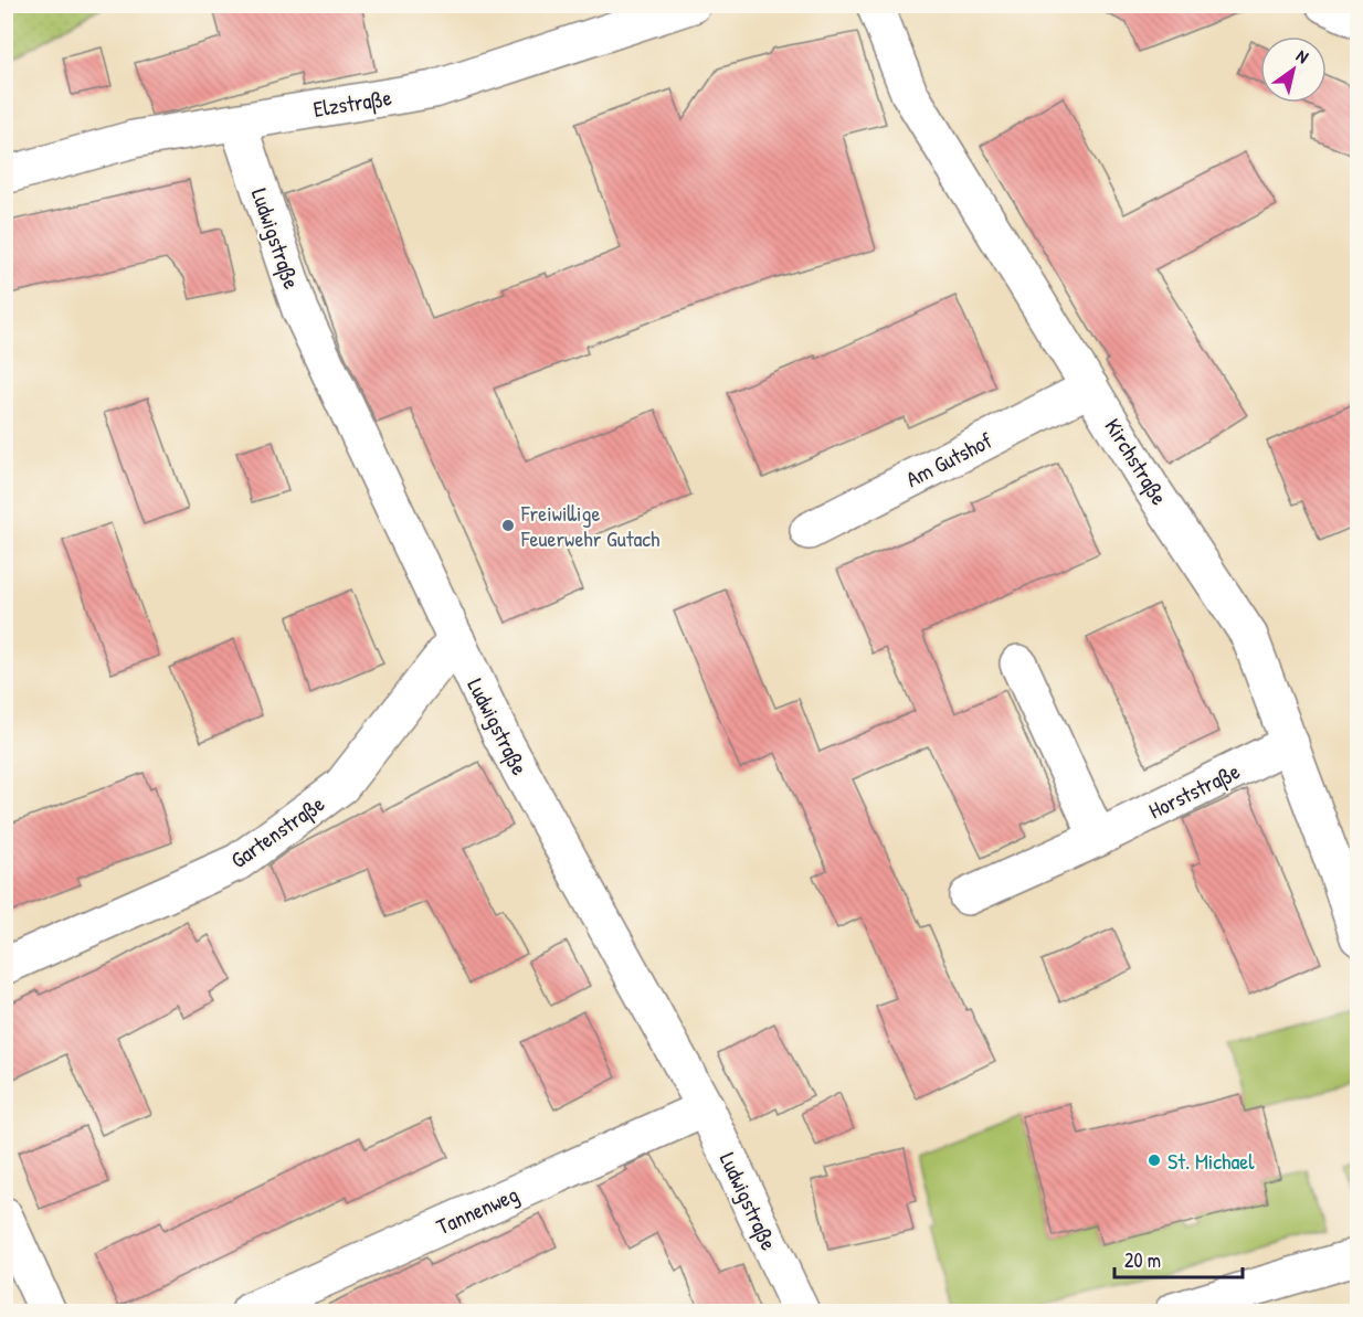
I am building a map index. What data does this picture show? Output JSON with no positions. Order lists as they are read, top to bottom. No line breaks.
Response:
{"streets":{"street":["Elzstraße","Ludwigstraße","Am Gutshof","Kirchstraße","Horststraße","Gartenstraße","Tannenweg"]},"crossings":[["Elzstraße","Ludwigstraße"],["Ludwigstraße","Gartenstraße"],["Ludwigstraße","Tannenweg"],["Am Gutshof","Kirchstraße"],["Kirchstraße","Horststraße"]],"places":["Freiwillige Feuerwehr Gutach","St. Michael"],"scale_bar":"20 m","north":"top right"}
